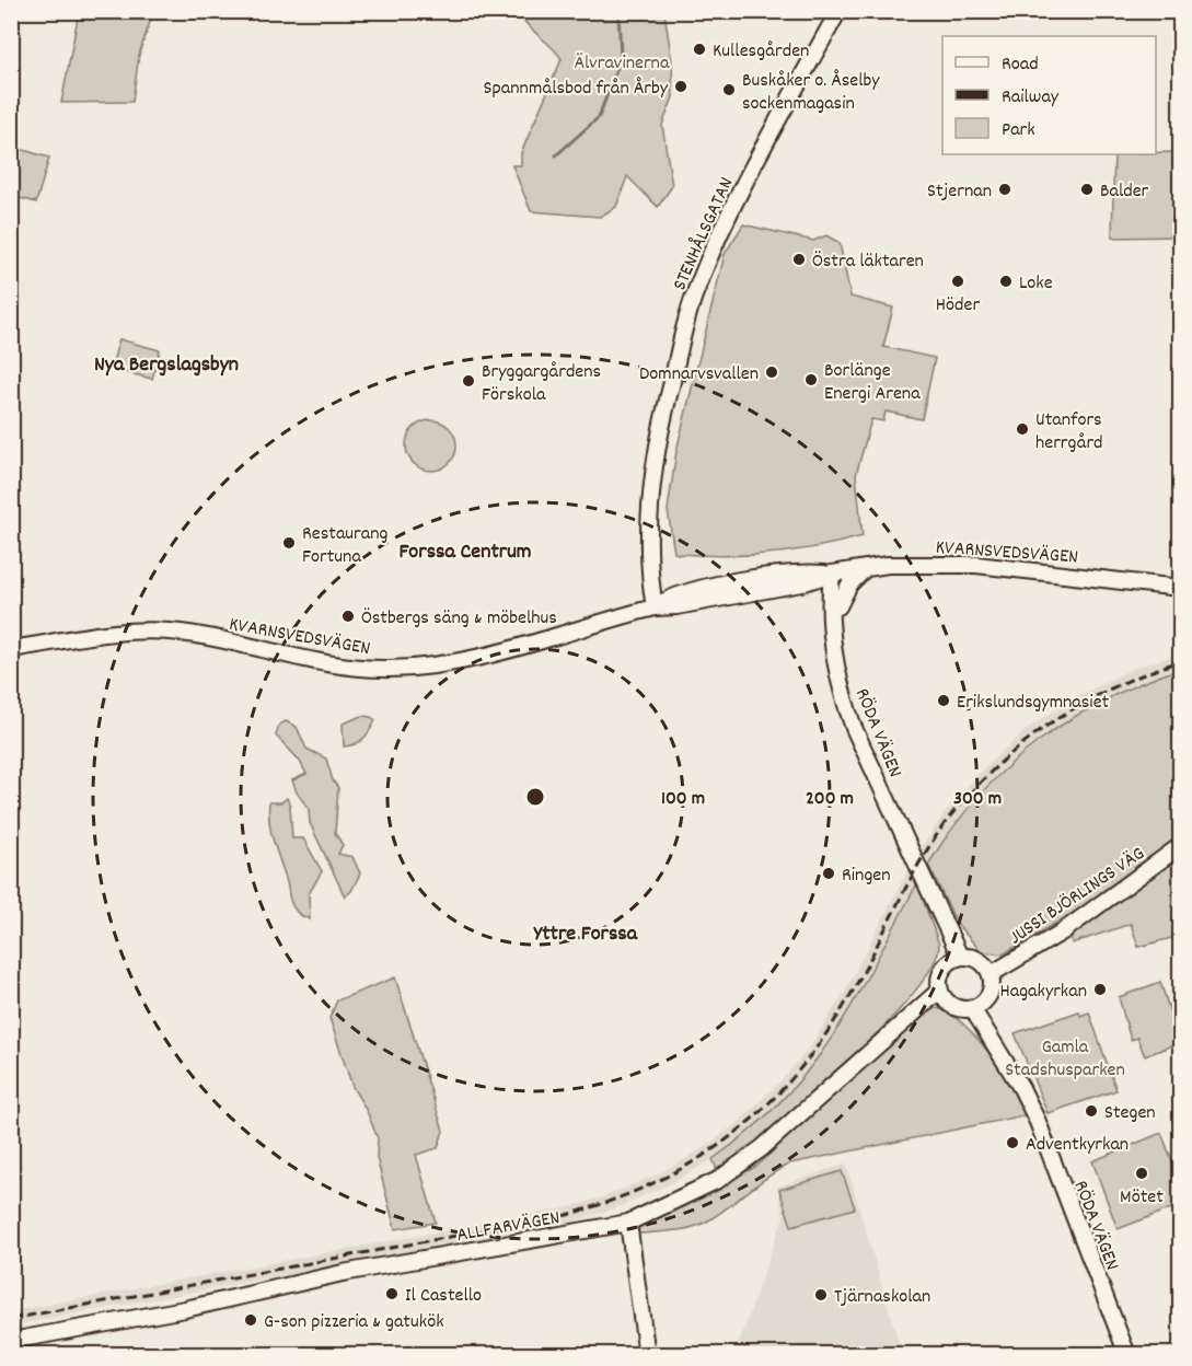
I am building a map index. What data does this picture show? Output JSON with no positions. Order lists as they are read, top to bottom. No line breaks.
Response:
{"streets":{"street":["STENHÅLSGATAN","KVARNSVEDSVÄGEN","RÖDA VÄGEN","JUSSI BJÖRLINGS VÄG","ALLFARVÄGEN"]},"crossings":[["STENHÅLSGATAN","KVARNSVEDSVÄGEN"],["KVARNSVEDSVÄGEN","RÖDA VÄGEN"],["RÖDA VÄGEN","JUSSI BJÖRLINGS VÄG"],["RÖDA VÄGEN","ALLFARVÄGEN"],["JUSSI BJÖRLINGS VÄG","ALLFARVÄGEN"]],"districts":["Nya Bergslagsbyn","Forssa Centrum","Yttre Forssa"],"parks":["Älvravinerna","Gamla Stadshusparken"],"places":["Kullesgården","Spannmålsbod från Årby","Buskåker o. Åselby sockenmagasin","Stjernan","Balder","Östra läktaren","Höder","Loke","Domnarvsvallen","Borlänge Energi Arena","Bryggargårdens Förskola","Utanfors herrgård","Restaurang Fortuna","Östbergs säng & möbelhus","Erikslundsgymnasiet","Ringen","Hagakyrkan","Stegen","Adventkyrkan","Mötet","Il Castello","Tjärnaskolan","G-son pizzeria & gatukök"],"legend":["Road","Railway","Park"],"rings":["100 m","200 m","300 m"]}
